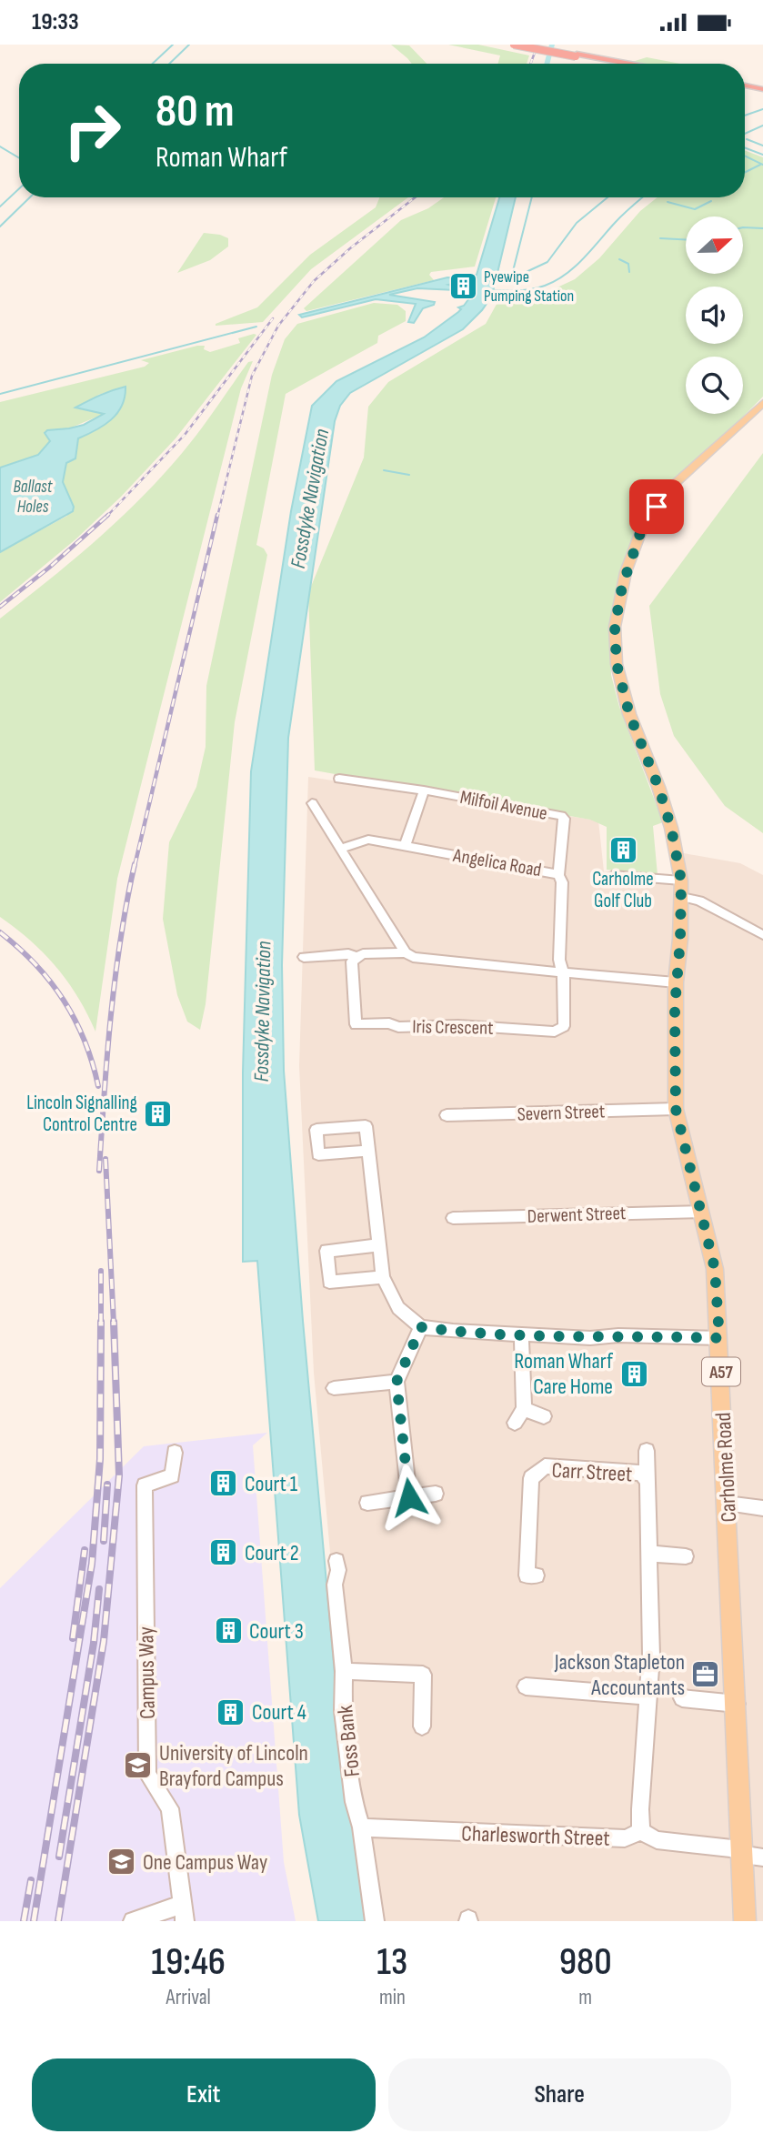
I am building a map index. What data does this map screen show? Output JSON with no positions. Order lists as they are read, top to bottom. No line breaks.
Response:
{"streets":{"main road":["A57","Carholme Road"],"street":["Milfoil Avenue","Angelica Road","Iris Crescent","Severn Street","Derwent Street","Carr Street","Campus Way","Foss Bank","Charlesworth Street"]},"crossings":[["Milfoil Avenue","Angelica Road"],["Angelica Road","Iris Crescent"],["Severn Street","Carholme Road"],["Derwent Street","Carholme Road"],["Carr Street","Charlesworth Street"],["Foss Bank","Charlesworth Street"]],"water":["Ballast Holes","Fossdyke Navigation"],"places":{"building":["Pyewipe Pumping Station","Carholme Golf Club","Lincoln Signalling Control Centre","Roman Wharf Care Home","Court 1","Court 2","Court 3","Court 4"],"office":["Jackson Stapleton Accountants"],"school or university":["University of Lincoln Brayford Campus","One Campus Way"]},"north":"right","page":{"status":"19:33","turn":["80 m","Roman Wharf"],"eta":["19:46","Arrival","13","min","980","m"],"buttons":["Exit","Share"]}}
